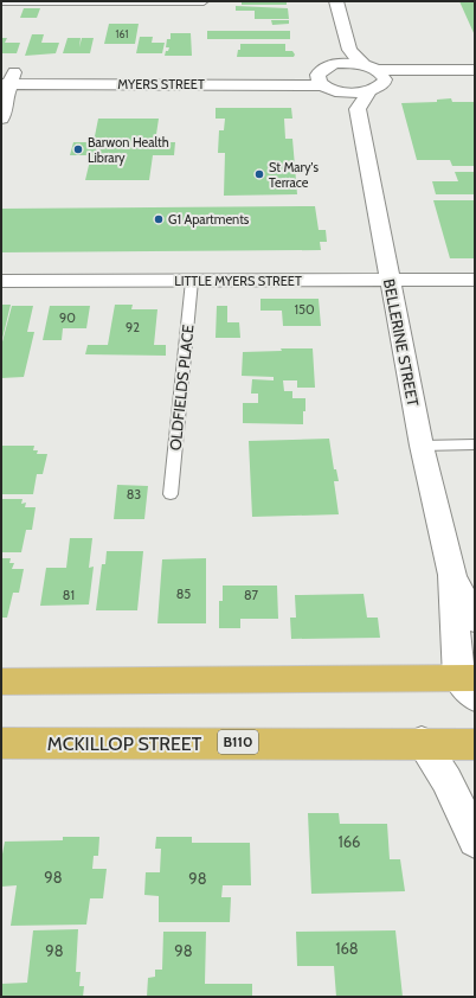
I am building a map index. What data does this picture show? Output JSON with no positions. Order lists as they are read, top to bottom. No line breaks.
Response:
{"streets":{"highway":["B110","MCKILLOP STREET"],"street":["MYERS STREET","LITTLE MYERS STREET","BELLERINE STREET"],"lane":["OLDFIELDS PLACE"]},"crossings":[["LITTLE MYERS STREET","BELLERINE STREET"],["LITTLE MYERS STREET","OLDFIELDS PLACE"]],"places":["Barwon Health Library","St Mary's Terrace","G1 Apartments"],"house_numbers":["161","150","90","92","83","85","81","87","166","98","98","168","98","98"]}
